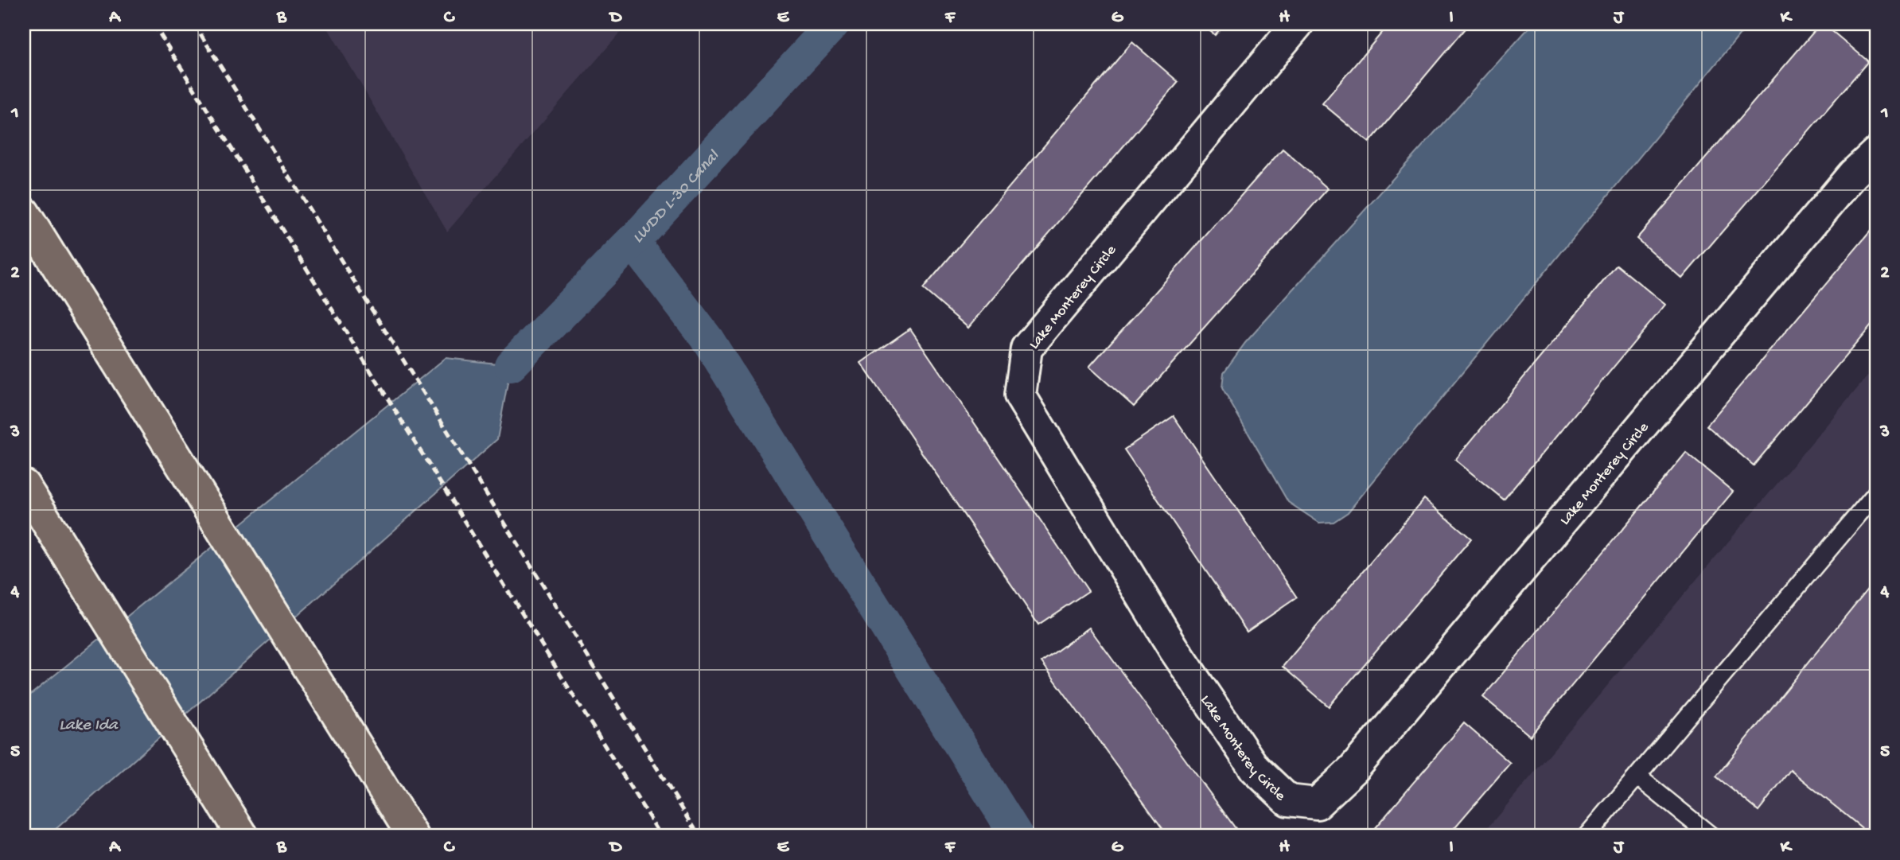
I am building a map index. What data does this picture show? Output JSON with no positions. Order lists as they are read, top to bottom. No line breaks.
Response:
{"streets":{"street":["Lake Monterey Circle"]},"water":["LWDD L-30 Canal","Lake Ida"],"grid":{"columns":["A","B","C","D","E","F","G","H","I","J","K"],"rows":["1","2","3","4","5"]}}
